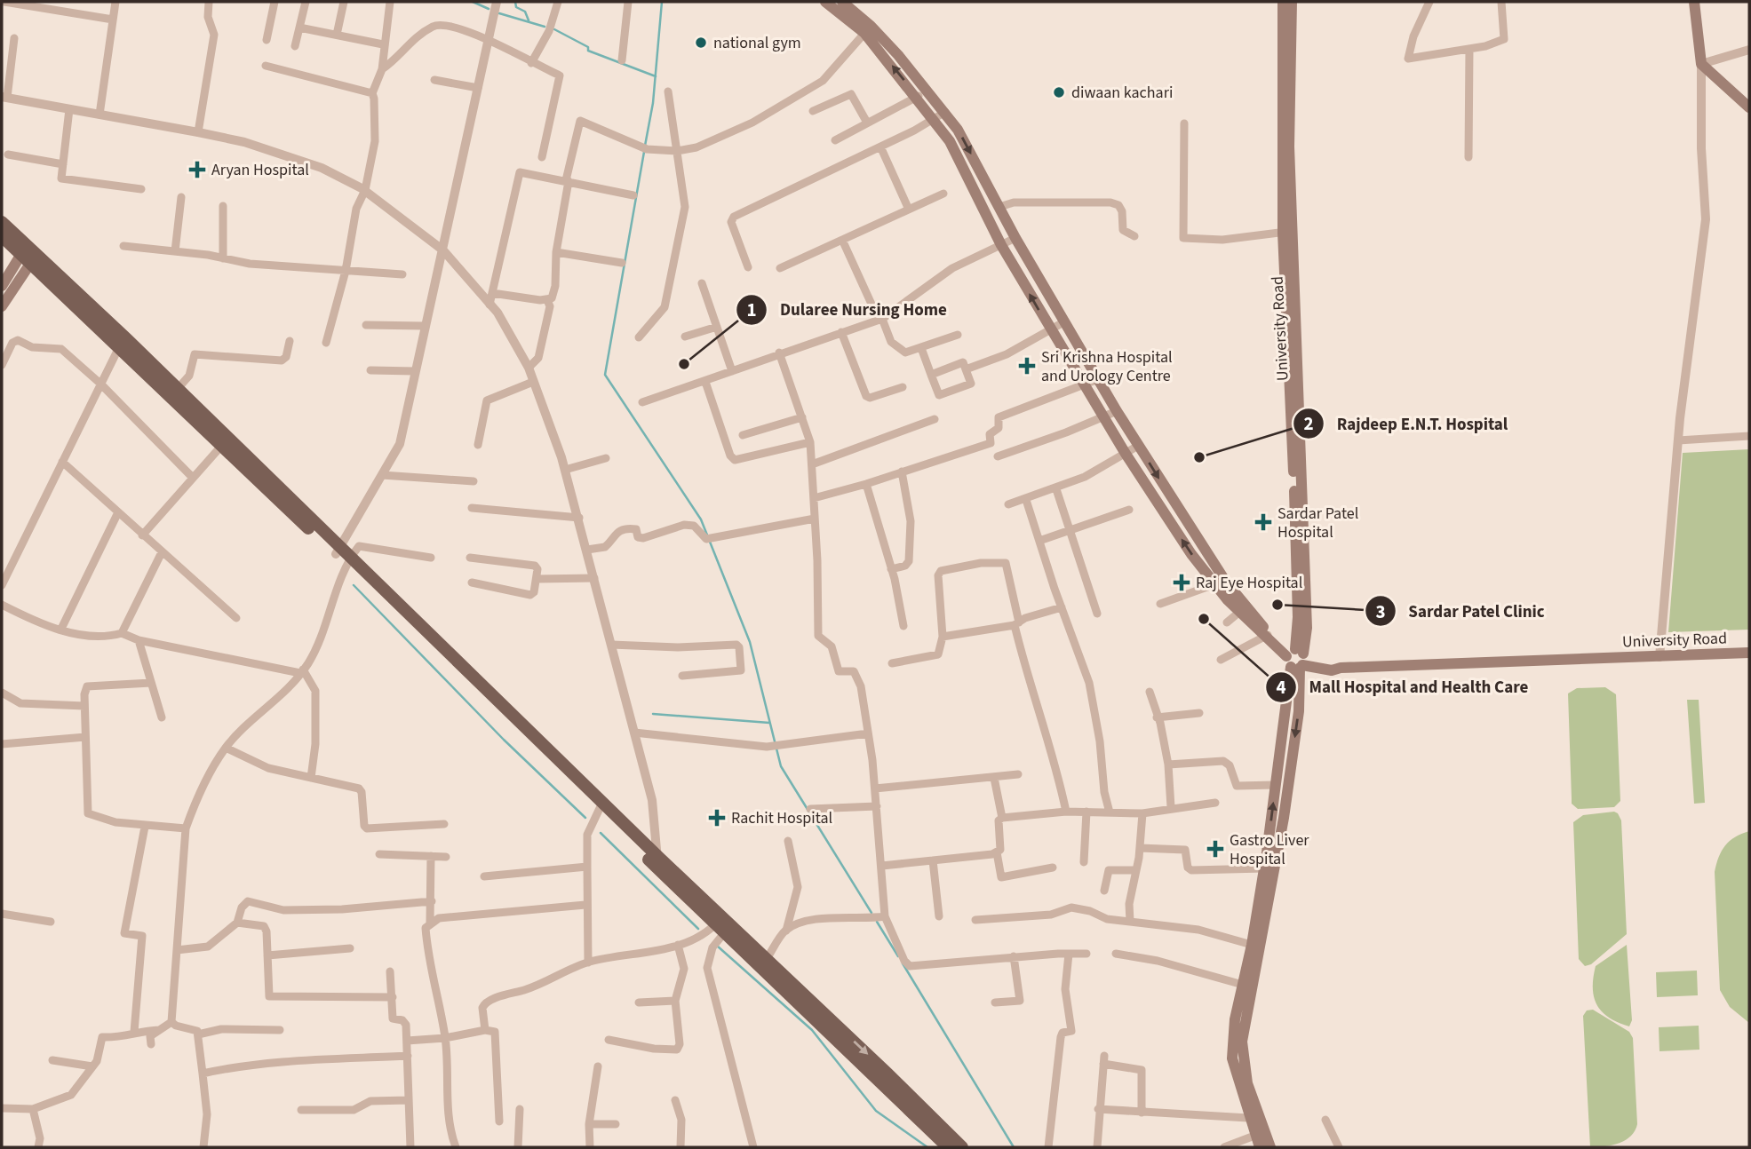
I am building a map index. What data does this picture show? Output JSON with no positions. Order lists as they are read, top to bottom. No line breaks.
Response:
{"streets":{"main road":["University Road"]},"places":{"other":["national gym","diwaan kachari","Dularee Nursing Home","Rajdeep E.N.T. Hospital","Sardar Patel Clinic","Mall Hospital and Health Care"],"health":["Aryan Hospital","Sri Krishna Hospital and Urology Centre","Sardar Patel Hospital","Raj Eye Hospital","Rachit Hospital","Gastro Liver Hospital"]}}
